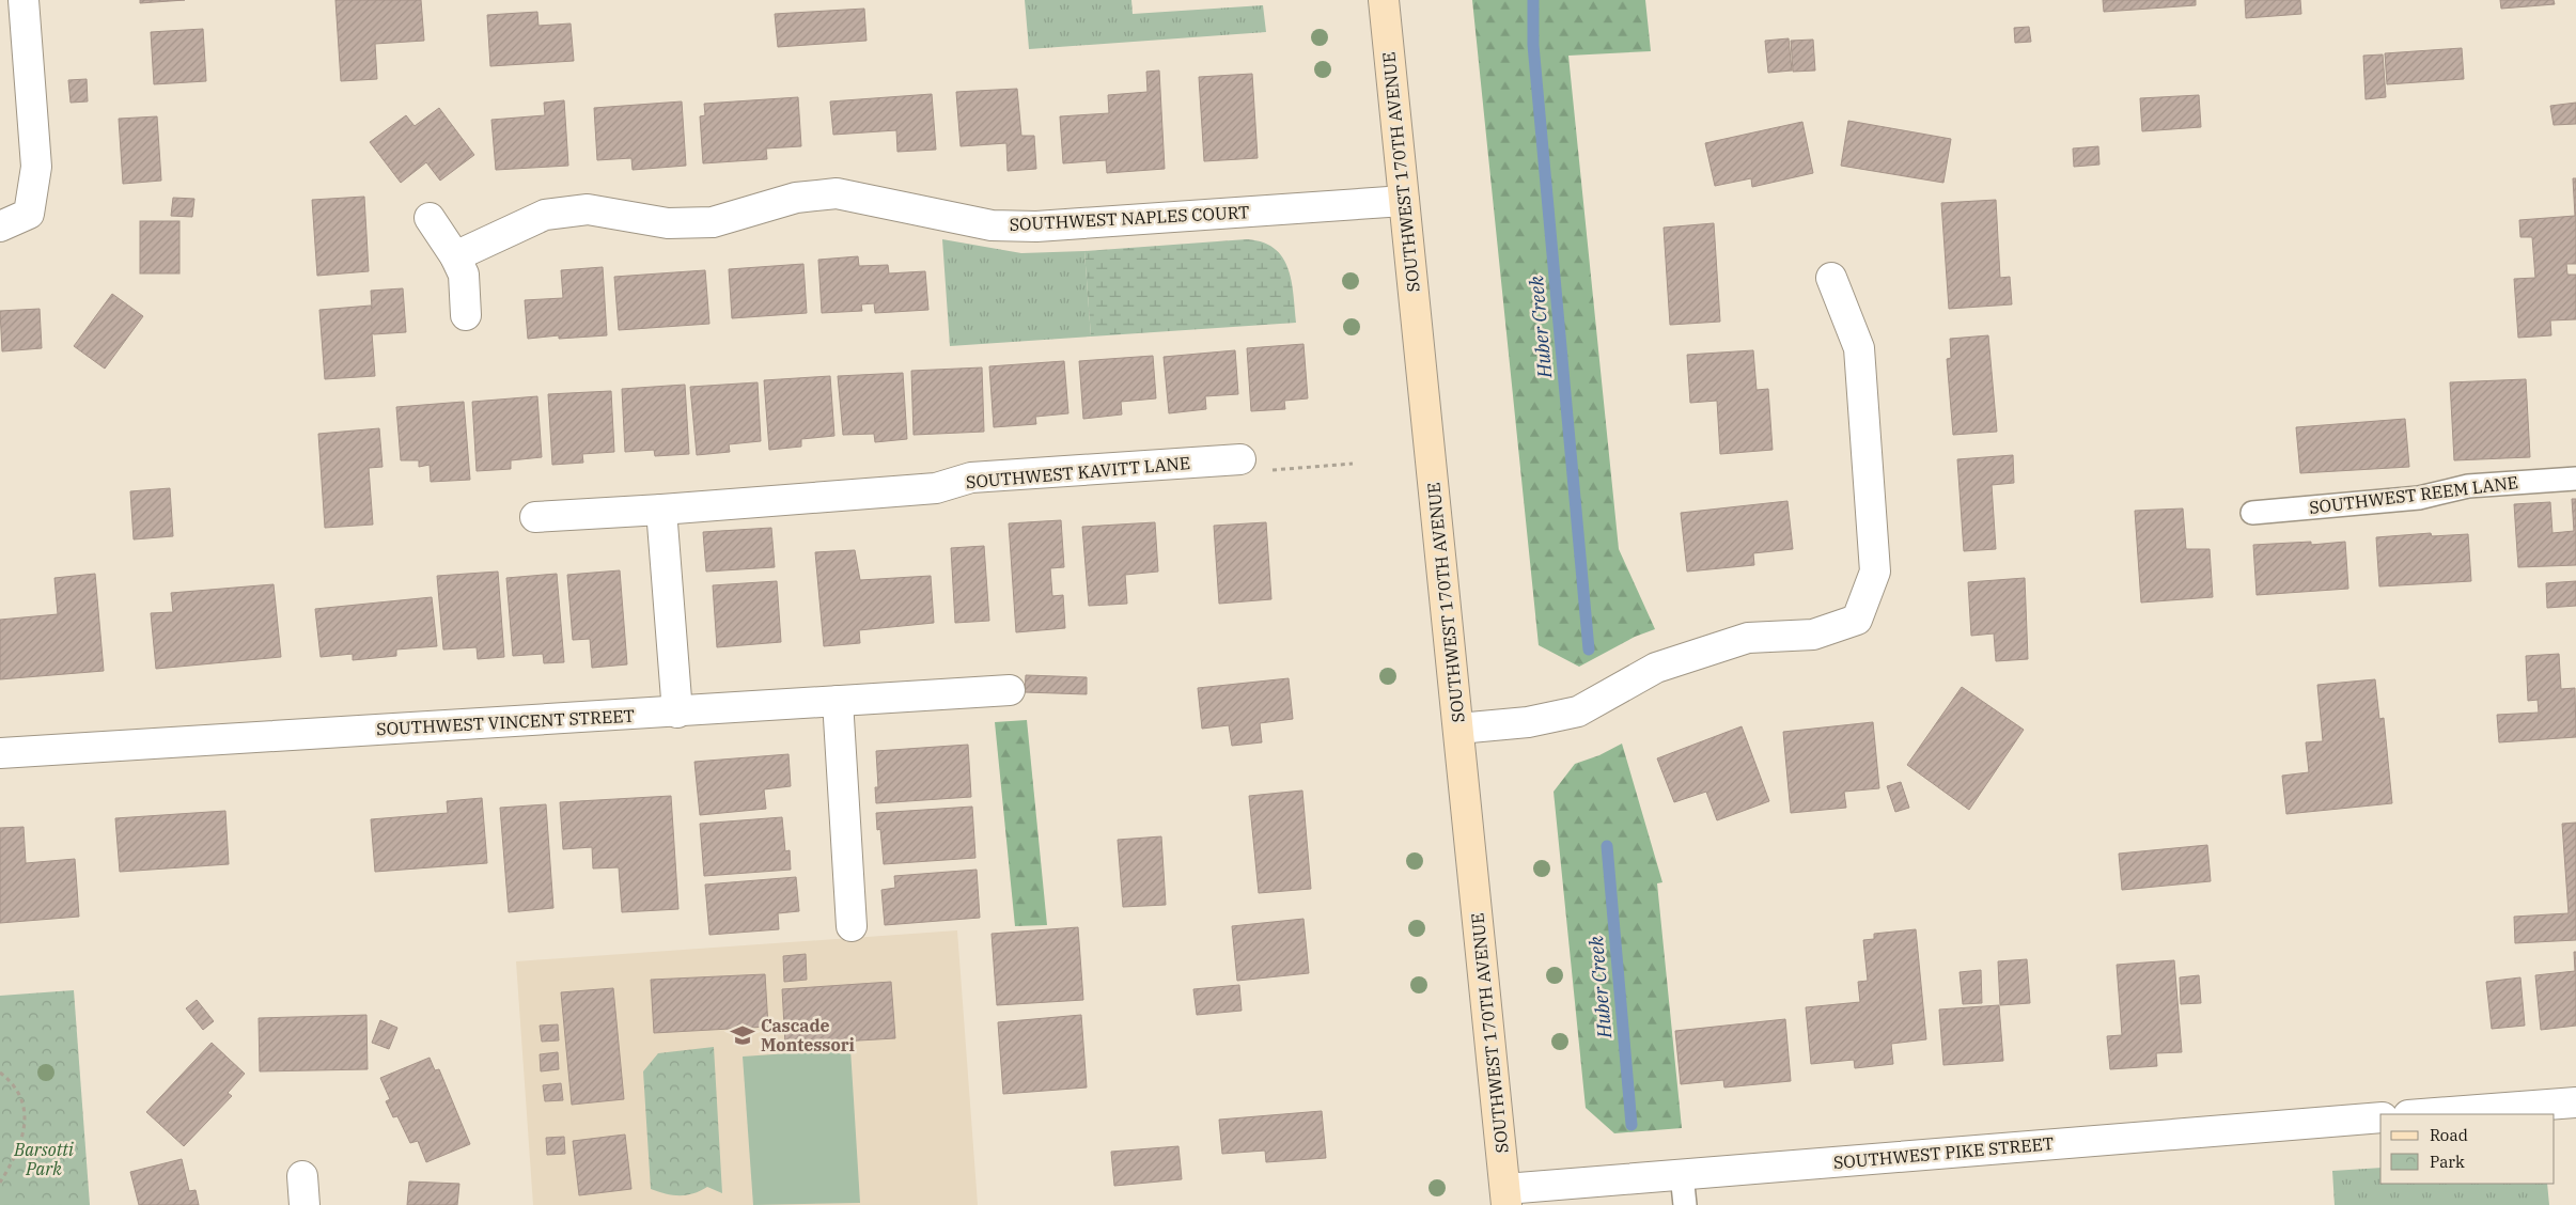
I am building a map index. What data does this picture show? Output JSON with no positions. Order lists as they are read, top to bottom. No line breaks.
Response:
{"streets":{"main road":["SOUTHWEST 170TH AVENUE"],"street":["SOUTHWEST NAPLES COURT","SOUTHWEST KAVITT LANE","SOUTHWEST VINCENT STREET","SOUTHWEST PIKE STREET"],"lane":["SOUTHWEST REEM LANE"]},"crossings":[["SOUTHWEST 170TH AVENUE","SOUTHWEST NAPLES COURT"],["SOUTHWEST 170TH AVENUE","SOUTHWEST PIKE STREET"]],"water":["Huber Creek"],"parks":["Barsotti Park"],"places":{"school or university":["Cascade Montessori"]},"legend":["Road","Park"]}
